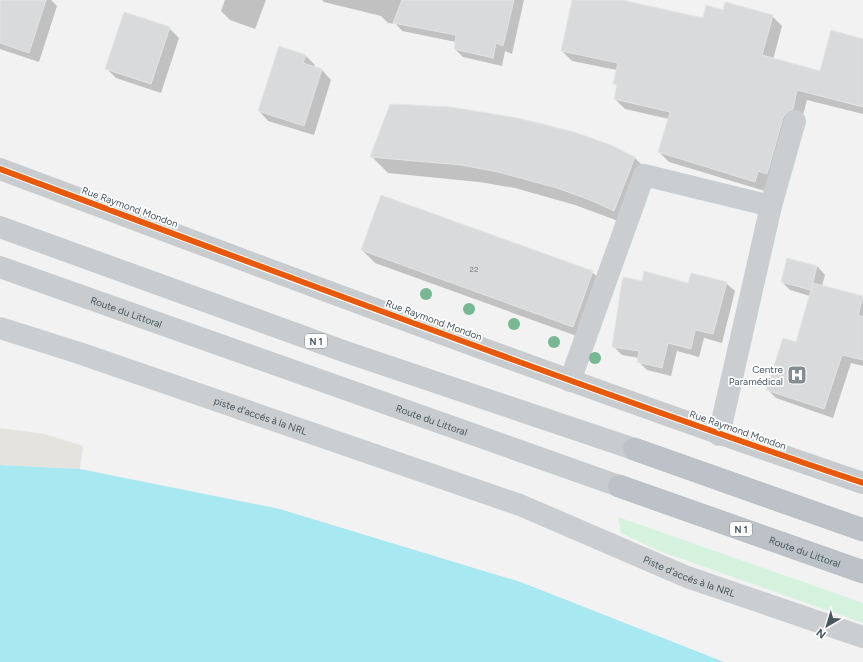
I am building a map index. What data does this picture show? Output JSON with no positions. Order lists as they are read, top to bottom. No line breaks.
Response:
{"streets":{"highway":["Route du Littoral","N 1"],"main road":["Rue Raymond Mondon"],"lane":["piste d'accés à la NRL","Piste d'accés à la NRL"]},"crossings":[["piste d'accés à la NRL","Piste d'accés à la NRL"]],"places":{"hospital":["Centre Paramédical"]},"house_numbers":["22"],"north":"bottom left"}
